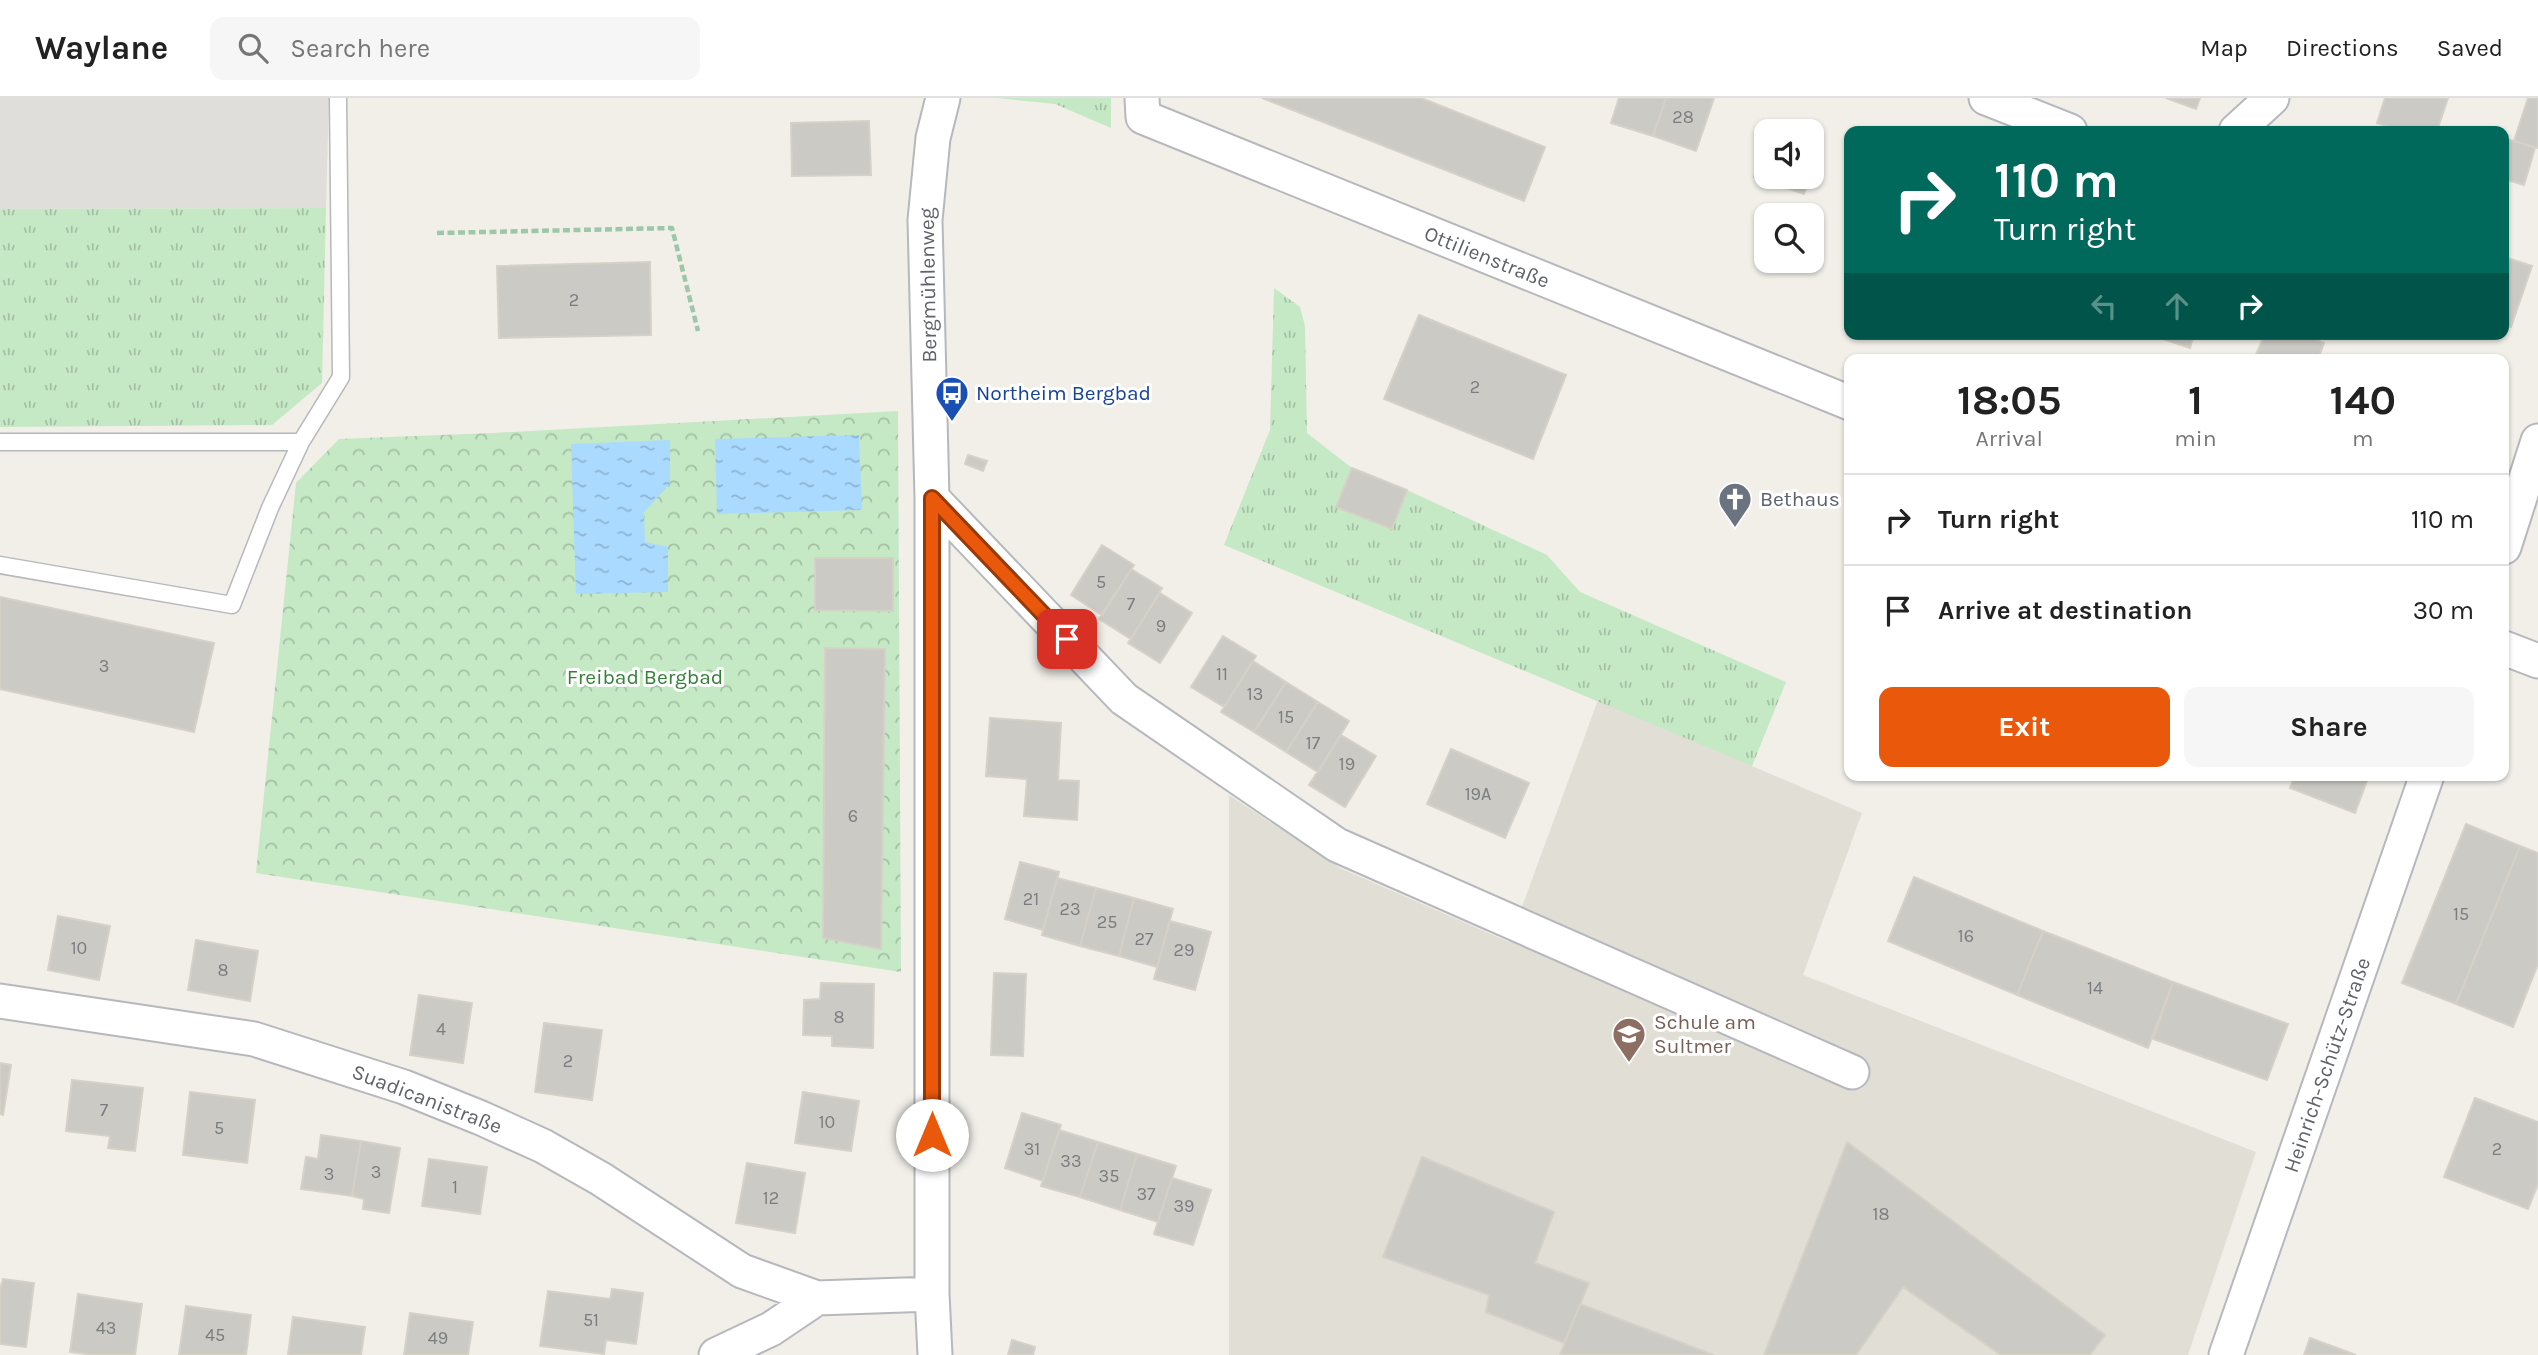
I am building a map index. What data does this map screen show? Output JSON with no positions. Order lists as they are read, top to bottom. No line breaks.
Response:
{"streets":{"street":["Ottilienstraße","Bergmühlenweg","Heinrich-Schütz-Straße","Suadicanistraße"]},"parks":["Freibad Bergbad"],"places":{"bus stop":["Northeim Bergbad"],"church":["Bethaus"],"school or university":["Schule am Sultmer"]},"house_numbers":["28","2","2","5","7","9","3","11","13","15","17","19","19A","6","21","23","15","25","16","27","10","29","8","14","8","4","2","7","10","5","31","2","33","3","3","35","1","37","12","39","18","51","43","45","49"],"page":{"header":"Waylane","search":"Search here","nav":["Map","Directions","Saved"],"turn":["110 m","Turn right"],"eta":["18:05","Arrival","1","min","140","m"],"list":[{"name":"Turn right","value":"110 m"},{"name":"Arrive at destination","value":"30 m"}],"buttons":["Exit","Share"]}}
